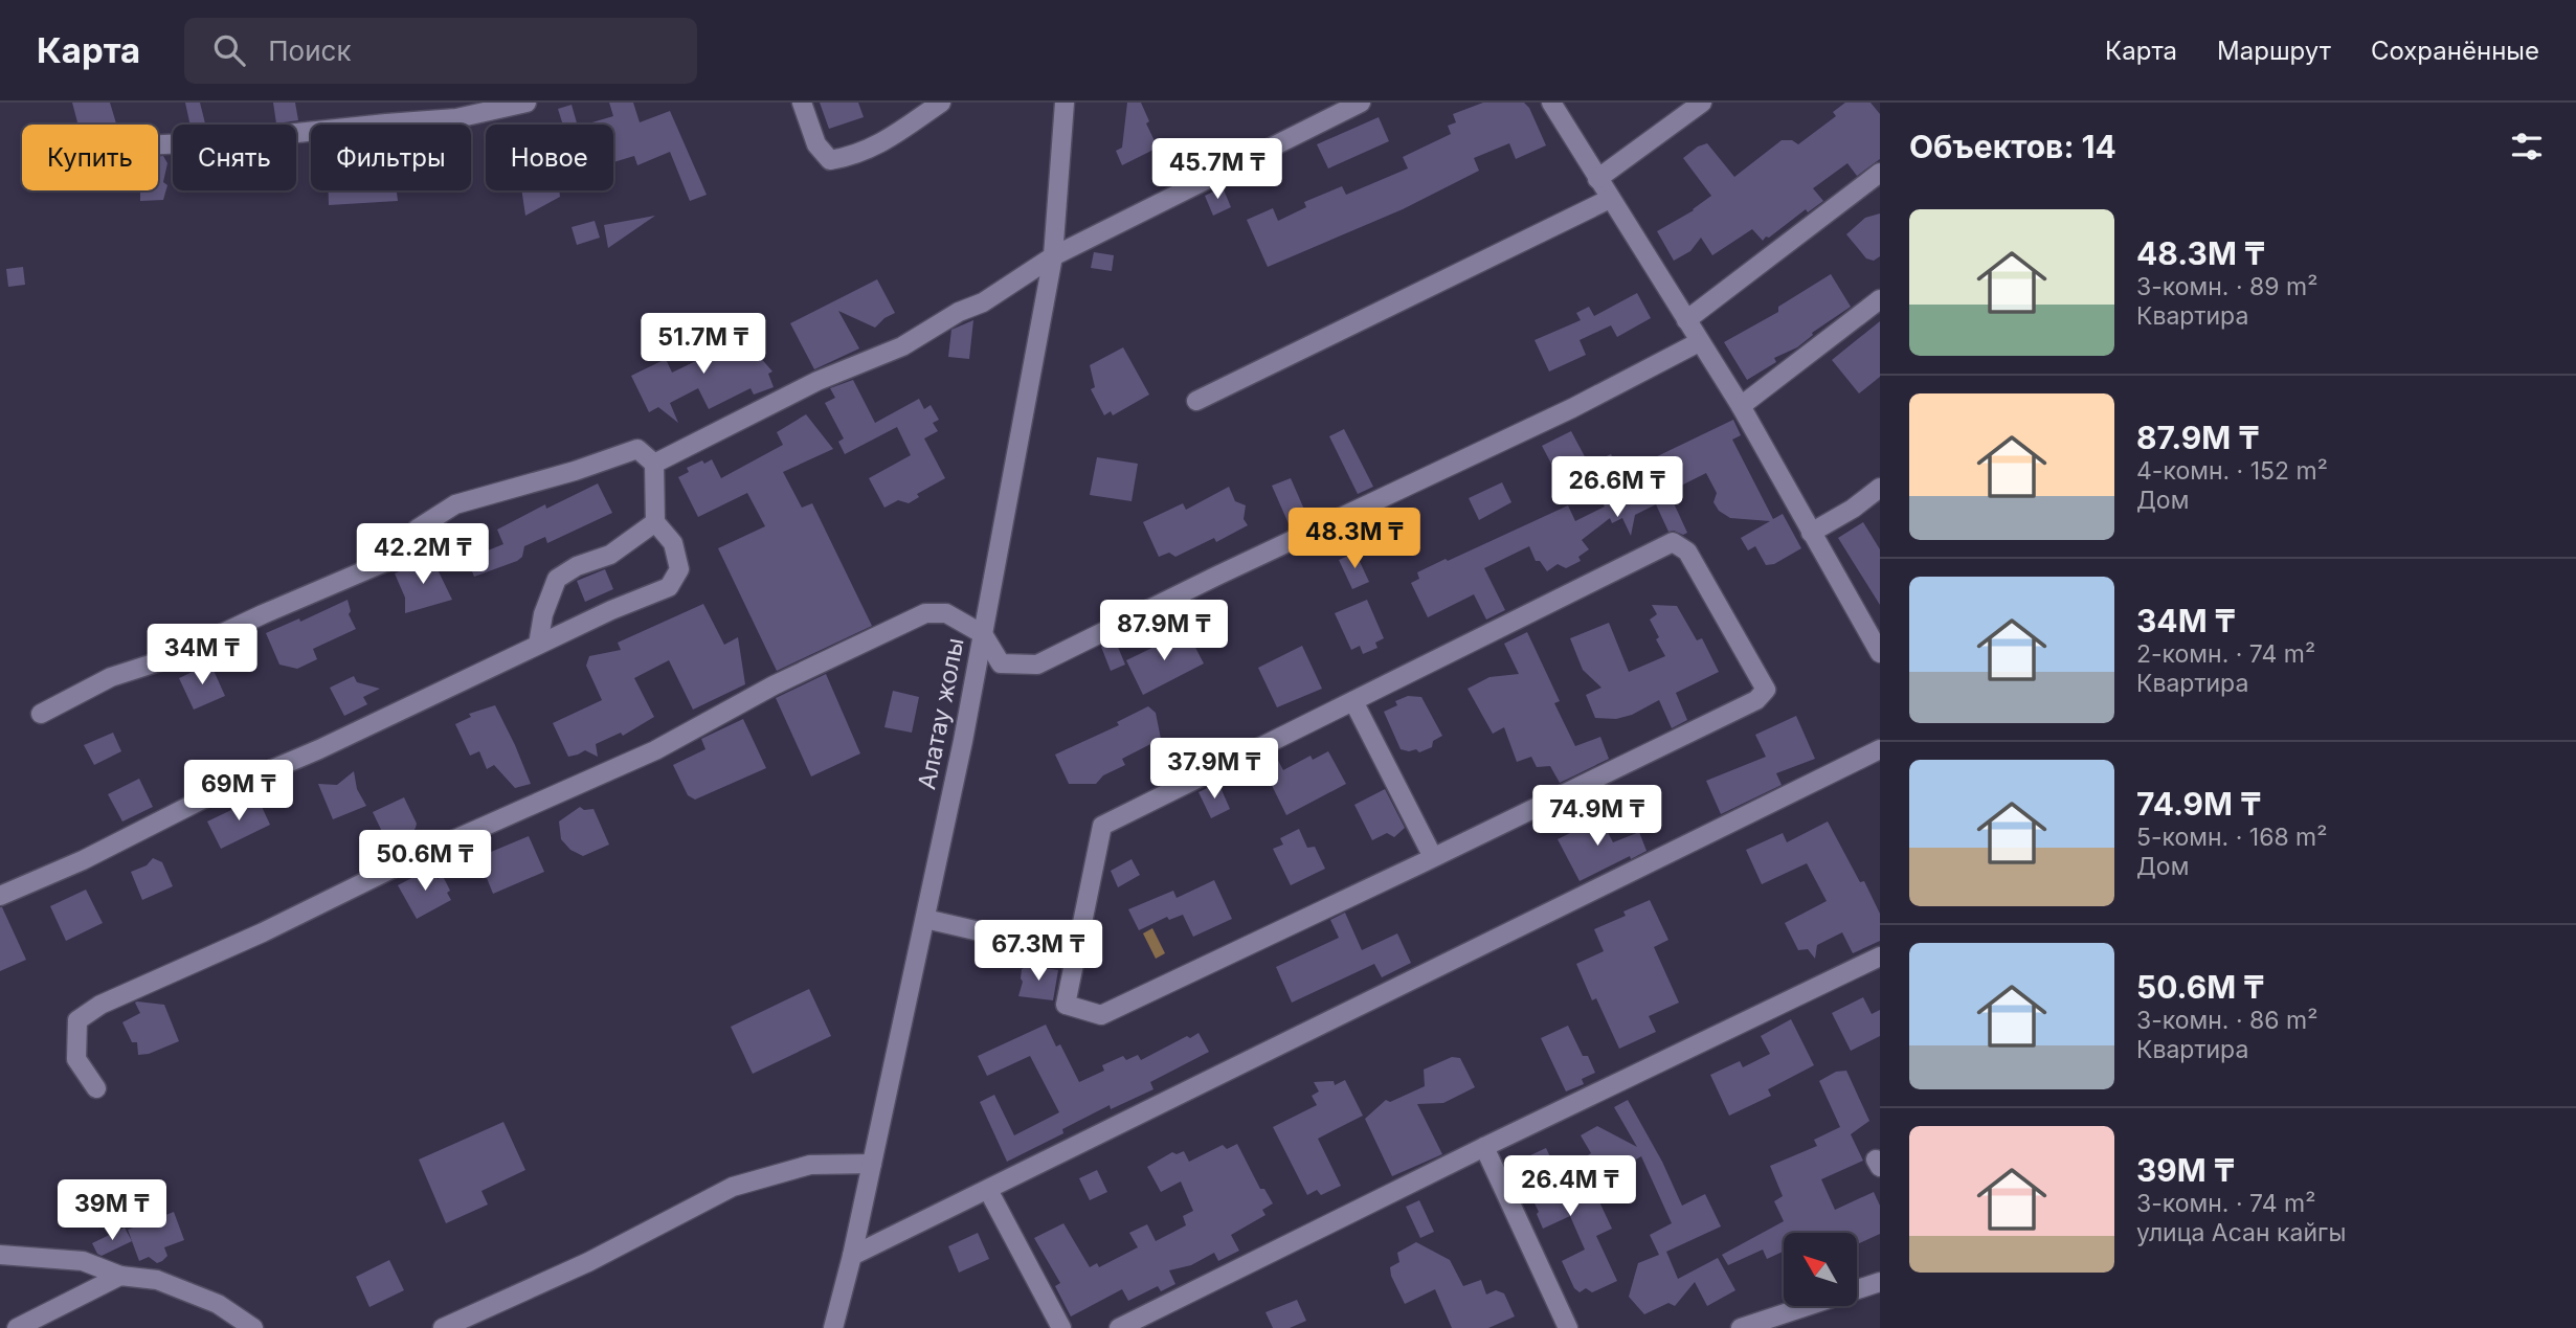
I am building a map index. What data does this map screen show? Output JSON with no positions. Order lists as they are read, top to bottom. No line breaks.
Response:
{"streets":{"street":["Алатау жолы"]},"north":"top left","page":{"header":"Карта","search":"Поиск","nav":["Карта","Маршрут","Сохранённые"],"heading":"Объектов: 14","chip":["Купить","Снять","Фильтры","Новое"],"price":["45.7M ₸","51.7M ₸","26.6M ₸","48.3M ₸","42.2M ₸","87.9M ₸","34M ₸","37.9M ₸","69M ₸","74.9M ₸","50.6M ₸","67.3M ₸","26.4M ₸","39M ₸"],"list":[{"name":"48.3M ₸","note":"3-комн. · 89 m² · Квартира"},{"name":"87.9M ₸","note":"4-комн. · 152 m² · Дом"},{"name":"34M ₸","note":"2-комн. · 74 m² · Квартира"},{"name":"74.9M ₸","note":"5-комн. · 168 m² · Дом"},{"name":"50.6M ₸","note":"3-комн. · 86 m² · Квартира"},{"name":"39M ₸","note":"3-комн. · 74 m² · улица Асан кайгы"}]}}
